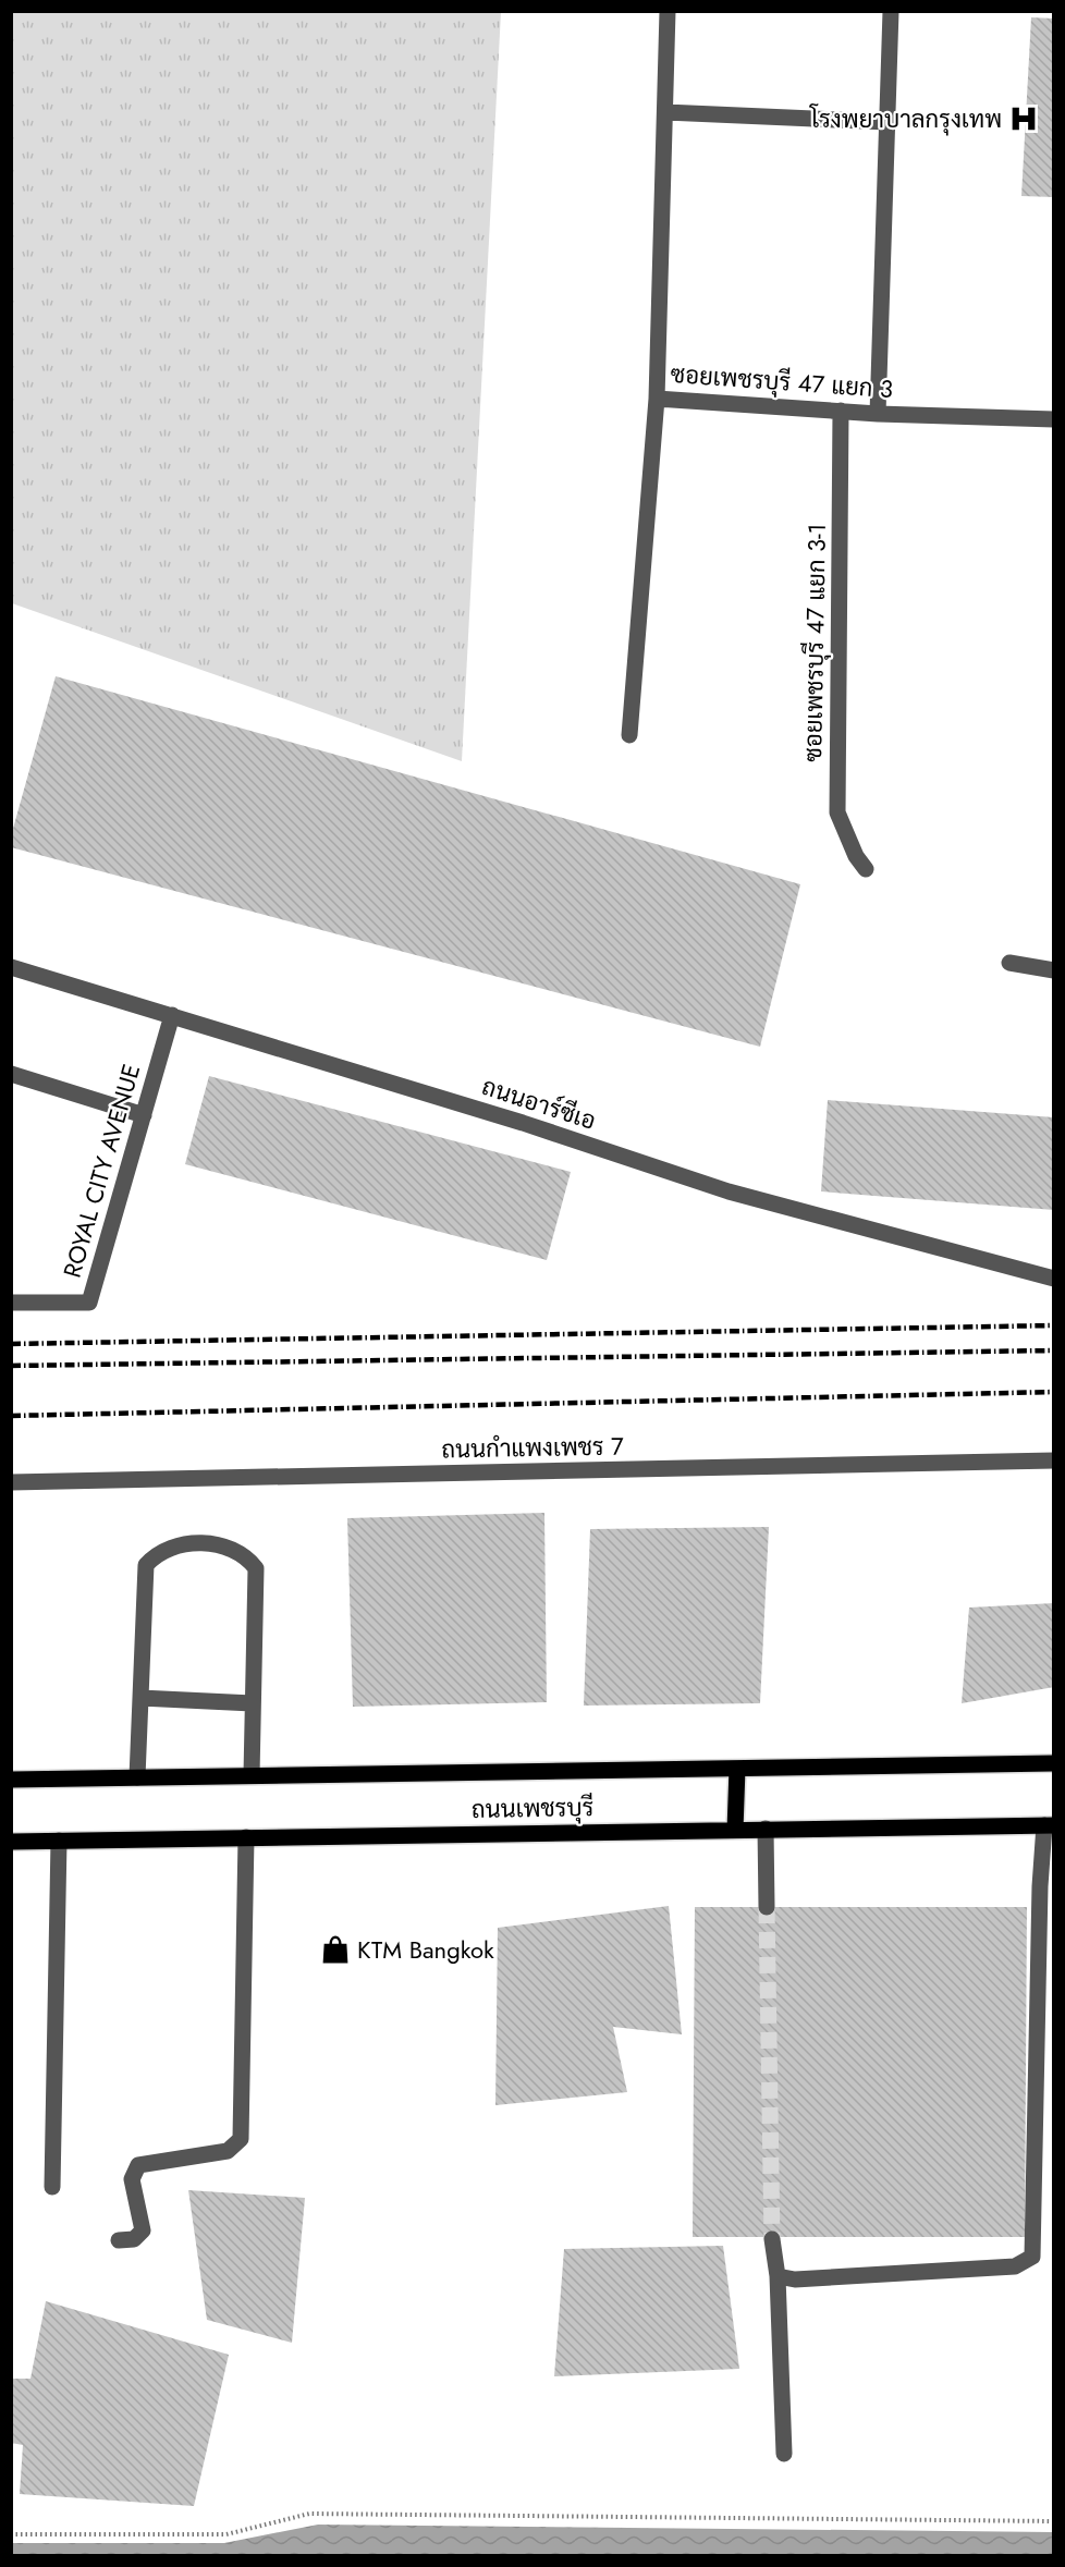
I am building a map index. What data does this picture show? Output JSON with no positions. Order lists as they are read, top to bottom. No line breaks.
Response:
{"streets":{"main road":["ถนนเพชรบุรี"],"street":["ซอยเพชรบุรี 47 แยก 3","ซอยเพชรบุรี 47 แยก 3-1","ถนนอาร์ซีเอ","ROYAL CITY AVENUE","ถนนกำแพงเพชร 7"]},"crossings":[["ซอยเพชรบุรี 47 แยก 3","ซอยเพชรบุรี 47 แยก 3-1"],["ถนนอาร์ซีเอ","ROYAL CITY AVENUE"]],"places":{"hospital":["โรงพยาบาลกรุงเทพ"],"shop":["KTM Bangkok"]}}
